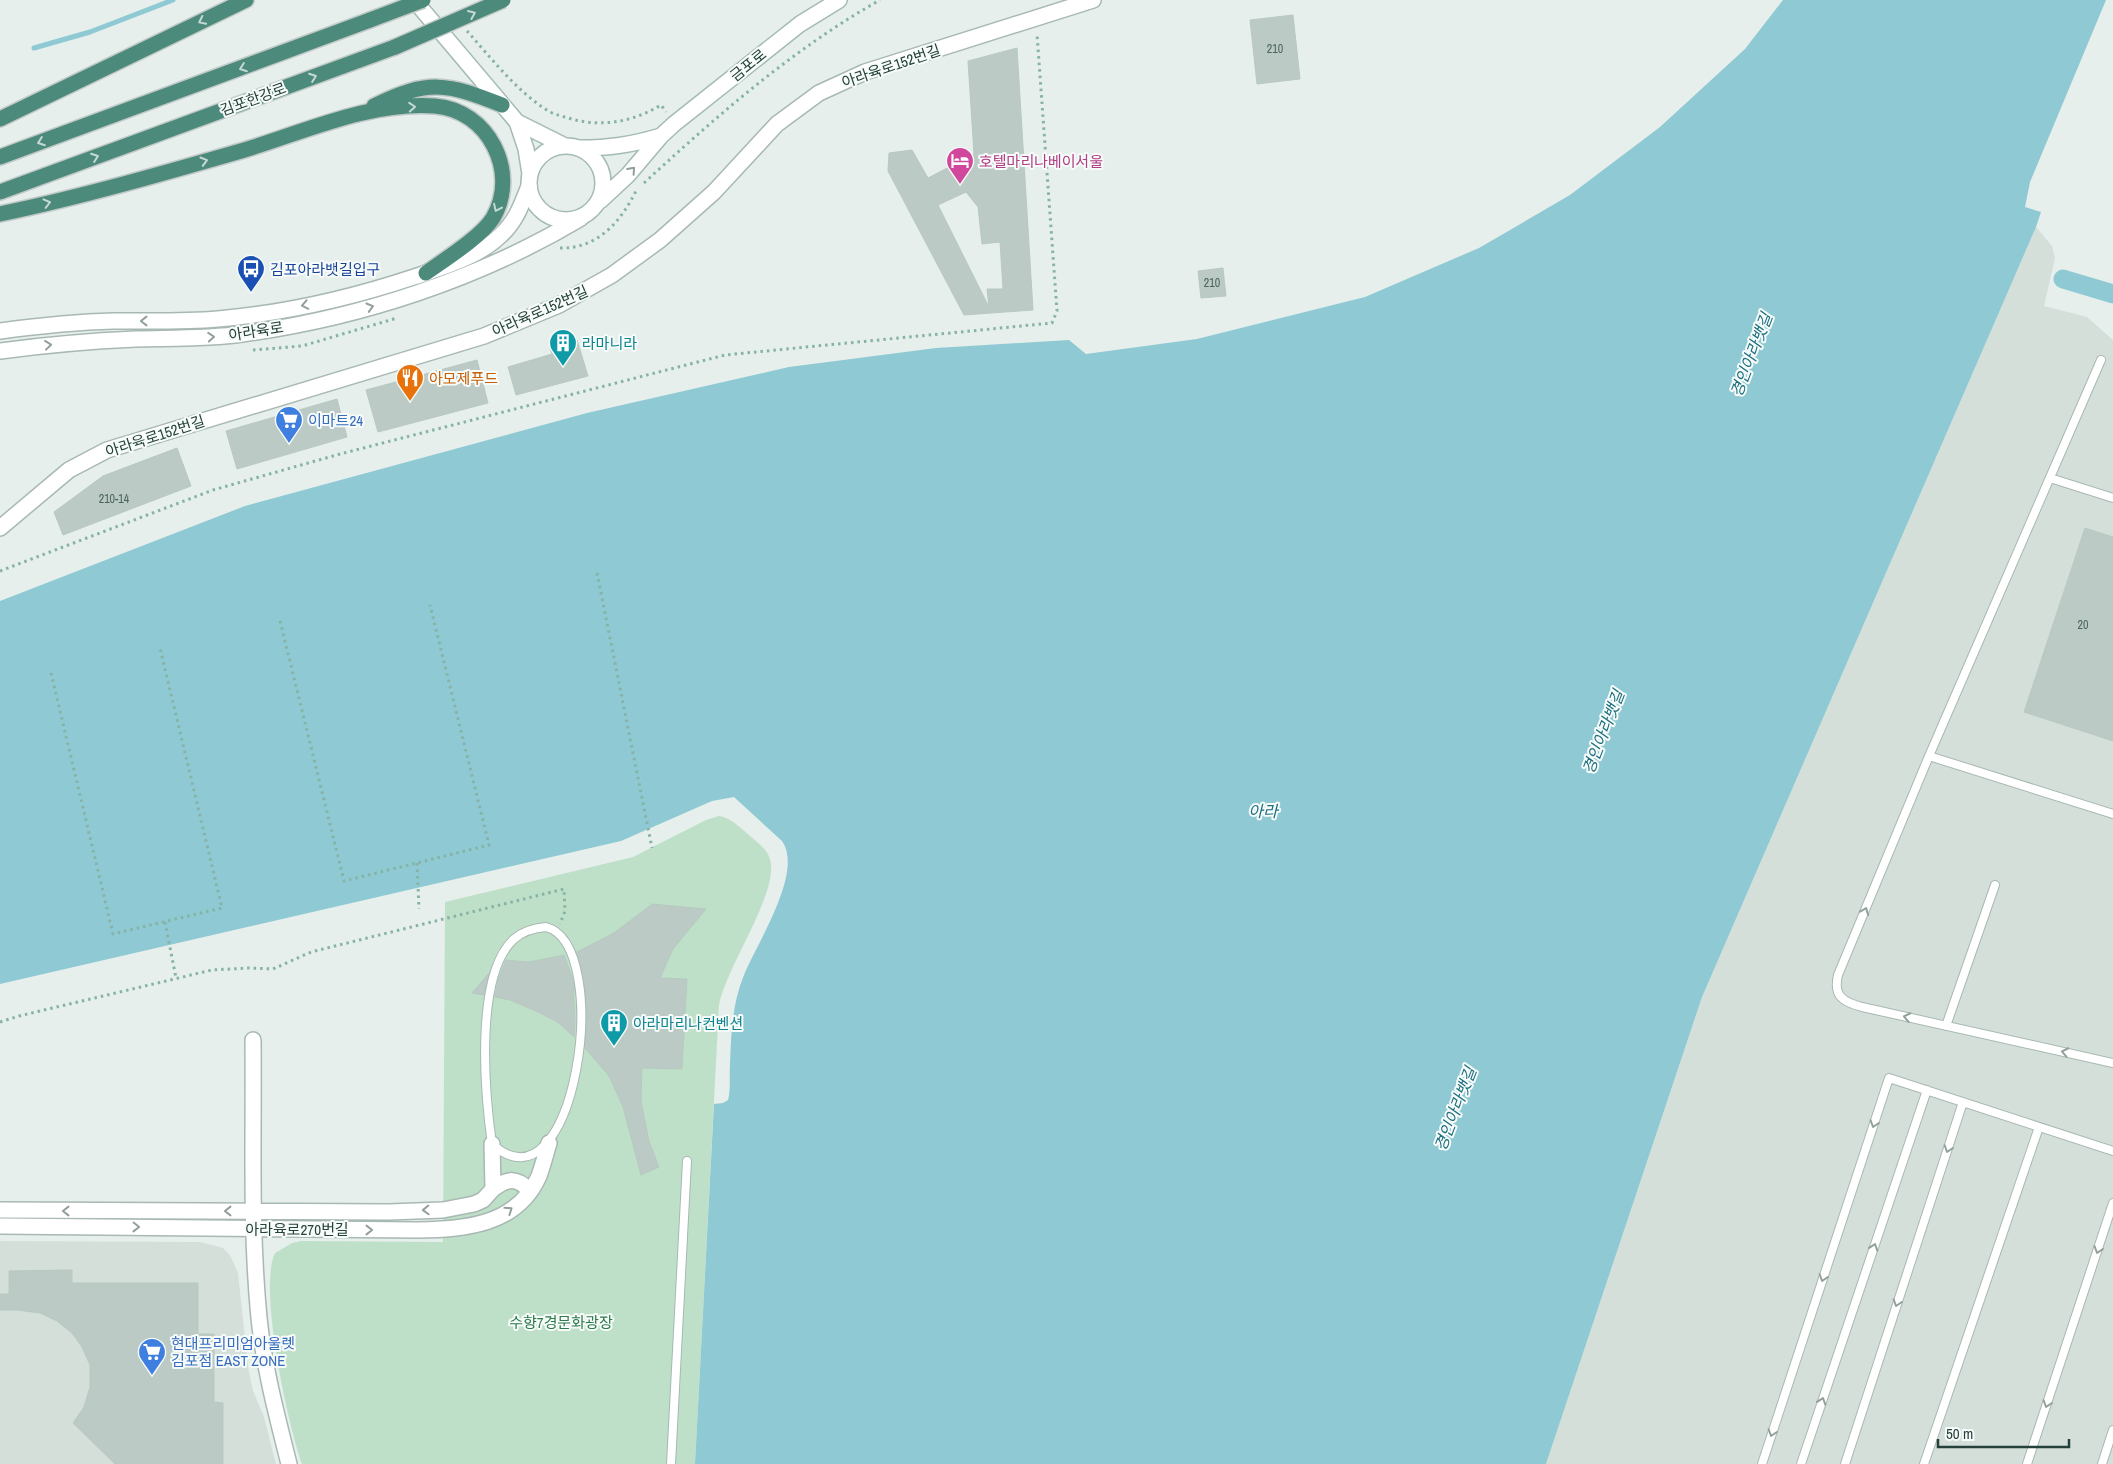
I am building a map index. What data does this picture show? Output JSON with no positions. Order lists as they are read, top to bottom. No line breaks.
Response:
{"streets":{"highway":["김포한강로"],"street":["금포로","아라육로152번길","아라육로","아라육로270번길"]},"water":["경인아라뱃길","아라"],"parks":["수향7경문화광장"],"places":{"hotel":["호텔마리나베이서울"],"bus stop":["김포아라뱃길입구"],"building":["라마니라","아라마리나컨벤션"],"restaurant":["아모제푸드"],"supermarket":["이마트24","현대프리미엄아울렛 김포점 EAST ZONE"]},"house_numbers":["210","210","210-14","20"],"scale_bar":"50 m"}
